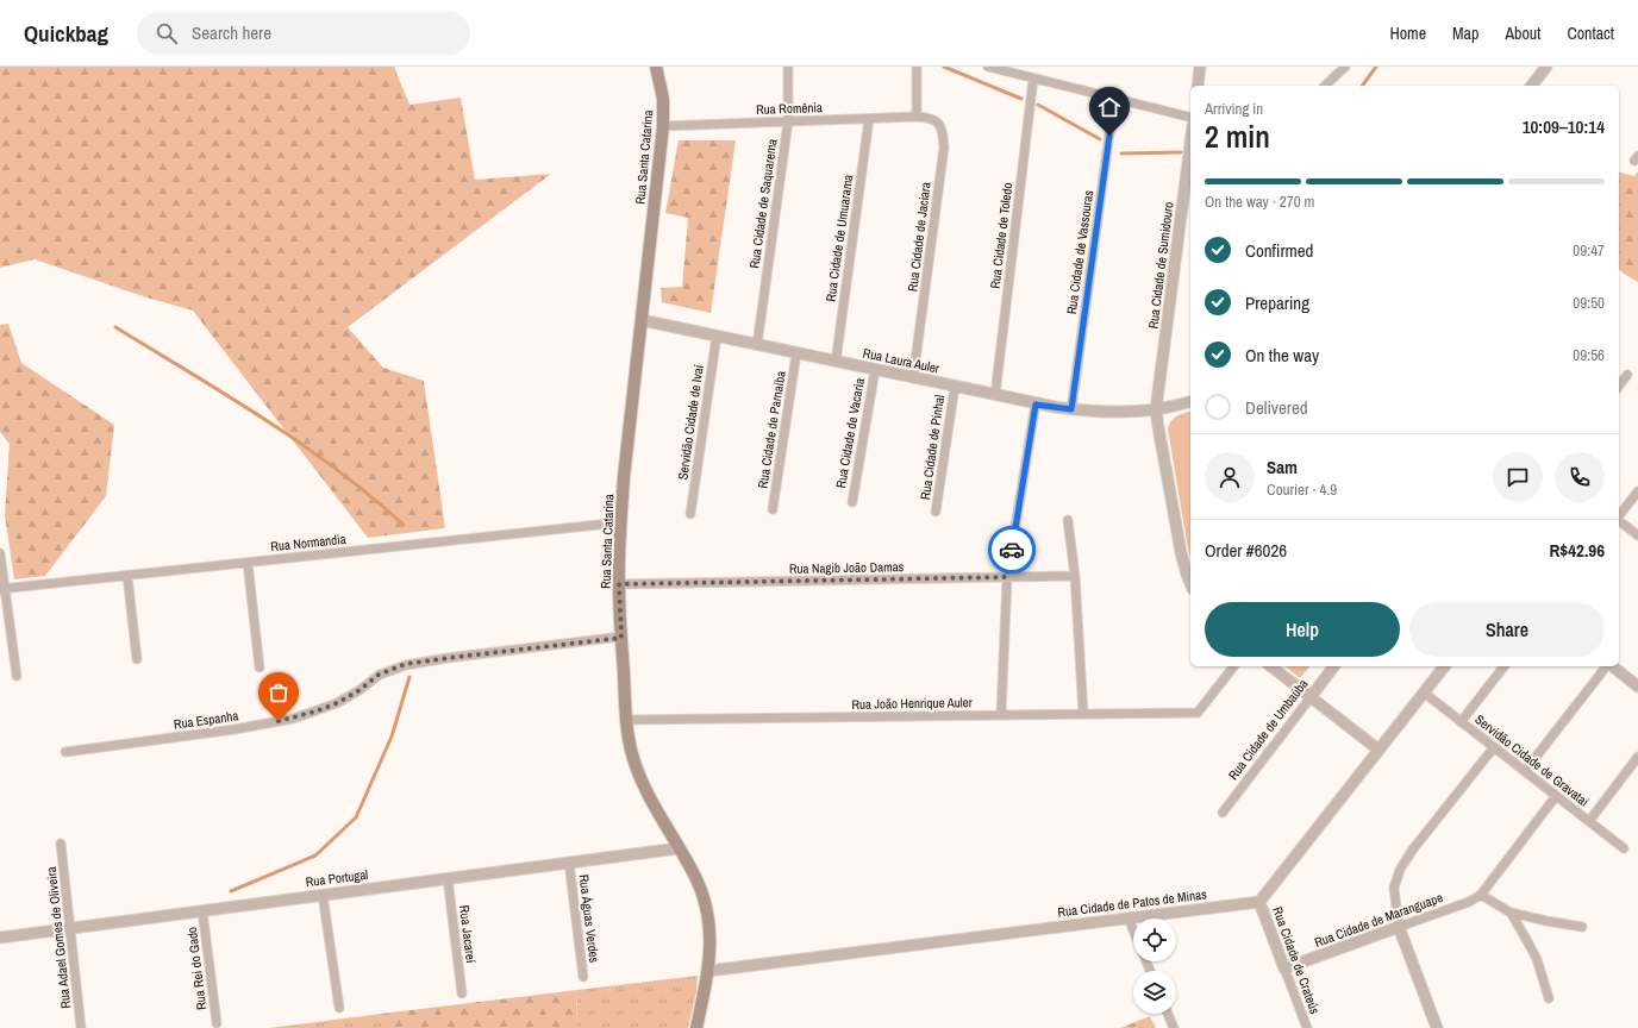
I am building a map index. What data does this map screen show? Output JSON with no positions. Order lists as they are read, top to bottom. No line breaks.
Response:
{"streets":{"main road":["Rua Santa Catarina"],"street":["Rua Romênia","Rua Cidade de Saquarema","Rua Cidade de Toledo","Rua Cidade de Jaciara","Rua Cidade de Umuarama","Rua Cidade de Vassouras","Rua Cidade de Sumidouro","Rua Laura Auler","Servidão Cidade de Ivaí","Rua Cidade de Parnaíba","Rua Cidade de Vacaria","Rua Cidade de Pinhal","Rua Normandia","Rua Nagib João Damas","Rua João Henrique Auler","Rua Espanha","Rua Cidade de Umbaúba","Servidão Cidade de Gravataí","Rua Portugal","Rua Cidade de Patos de Minas","Rua Águas Verdes","Rua Cidade de Maranguape","Rua Jacareí","Rua Adael Gomes de Oliveira","Rua Cidade de Crateús","Rua Rei do Gado"]},"crossings":[["Rua Romênia","Rua Santa Catarina"],["Rua Romênia","Rua Cidade de Saquarema"],["Rua Romênia","Rua Cidade de Jaciara"],["Rua Romênia","Rua Cidade de Umuarama"],["Rua Santa Catarina","Rua Laura Auler"],["Rua Santa Catarina","Rua Normandia"],["Rua Santa Catarina","Rua Nagib João Damas"],["Rua Santa Catarina","Rua João Henrique Auler"],["Rua Santa Catarina","Rua Espanha"],["Rua Santa Catarina","Rua Portugal"],["Rua Santa Catarina","Rua Cidade de Patos de Minas"],["Rua Cidade de Saquarema","Rua Laura Auler"],["Rua Cidade de Toledo","Rua Laura Auler"],["Rua Cidade de Jaciara","Rua Laura Auler"],["Rua Cidade de Umuarama","Rua Laura Auler"],["Rua Cidade de Vassouras","Rua Laura Auler"],["Rua Cidade de Sumidouro","Rua Laura Auler"],["Rua Laura Auler","Servidão Cidade de Ivaí"],["Rua Laura Auler","Rua Cidade de Parnaíba"],["Rua Laura Auler","Rua Cidade de Vacaria"],["Rua Laura Auler","Rua Cidade de Pinhal"],["Rua Portugal","Rua Águas Verdes"],["Rua Portugal","Rua Jacareí"],["Rua Portugal","Rua Adael Gomes de Oliveira"],["Rua Portugal","Rua Rei do Gado"],["Rua Cidade de Patos de Minas","Rua Cidade de Crateús"],["Rua Cidade de Maranguape","Rua Cidade de Crateús"]],"page":{"header":"Quickbag","search":"Search here","nav":["Home","Map","About","Contact"],"heading":["2 min","Arriving in","10:09–10:14"],"panel":["Sam","Courier · 4.9","Order #6026","R$42.96"],"bar":"On the way · 270 m","list":[["Confirmed","09:47"],["Preparing","09:50"],["On the way","09:56"],"Delivered"],"buttons":["Help","Share"]}}
